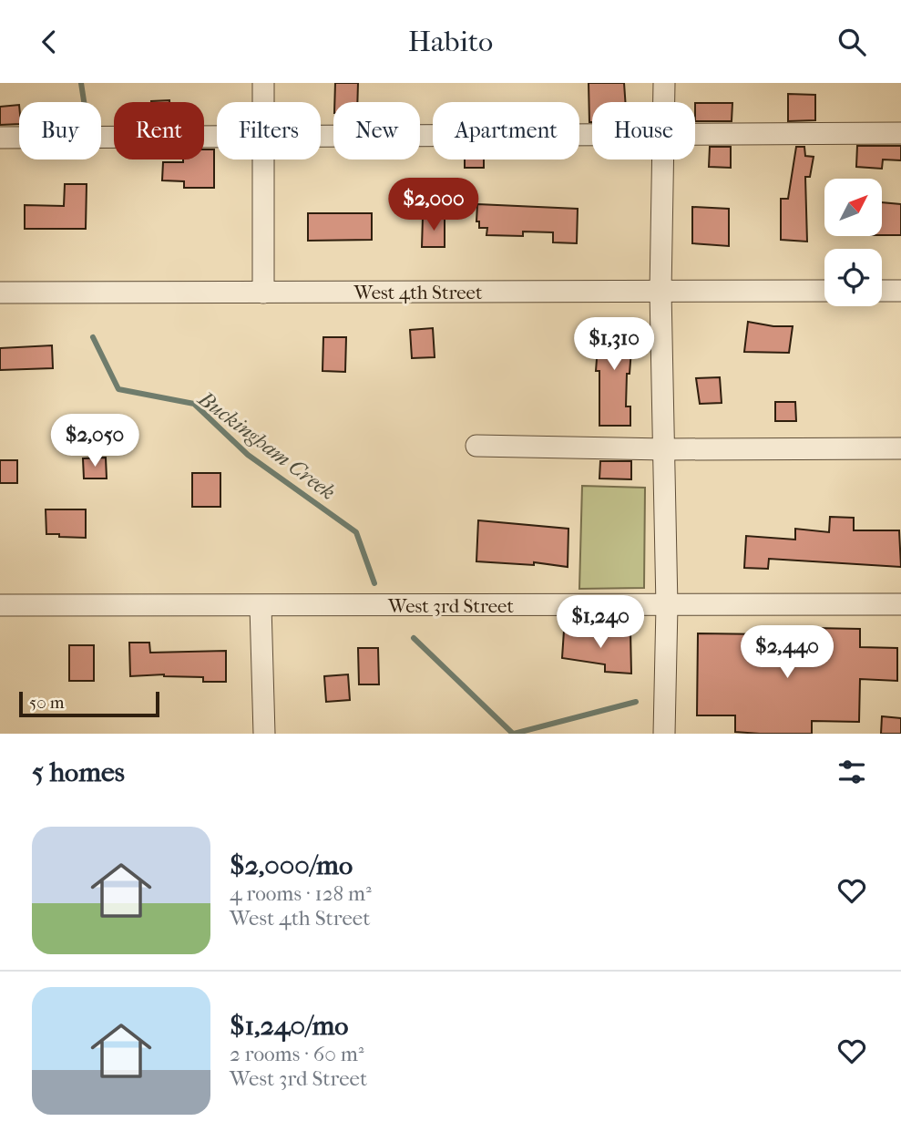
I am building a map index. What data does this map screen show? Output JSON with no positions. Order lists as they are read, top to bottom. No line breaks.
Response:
{"streets":{"street":["West 4th Street","West 3rd Street"]},"water":["Buckingham Creek"],"scale_bar":"50 m","north":"top right","page":{"header":"Habito","chip":["Buy","Rent","Filters","New","Apartment","House"],"price":["$2,000","$1,310","$2,050","$1,240","$2,440"],"scale":"50 m","heading":"5 homes","list":[{"name":"$2,000/mo","note":"4 rooms · 128 m² · West 4th Street"},{"name":"$1,240/mo","note":"2 rooms · 60 m² · West 3rd Street"}]}}
